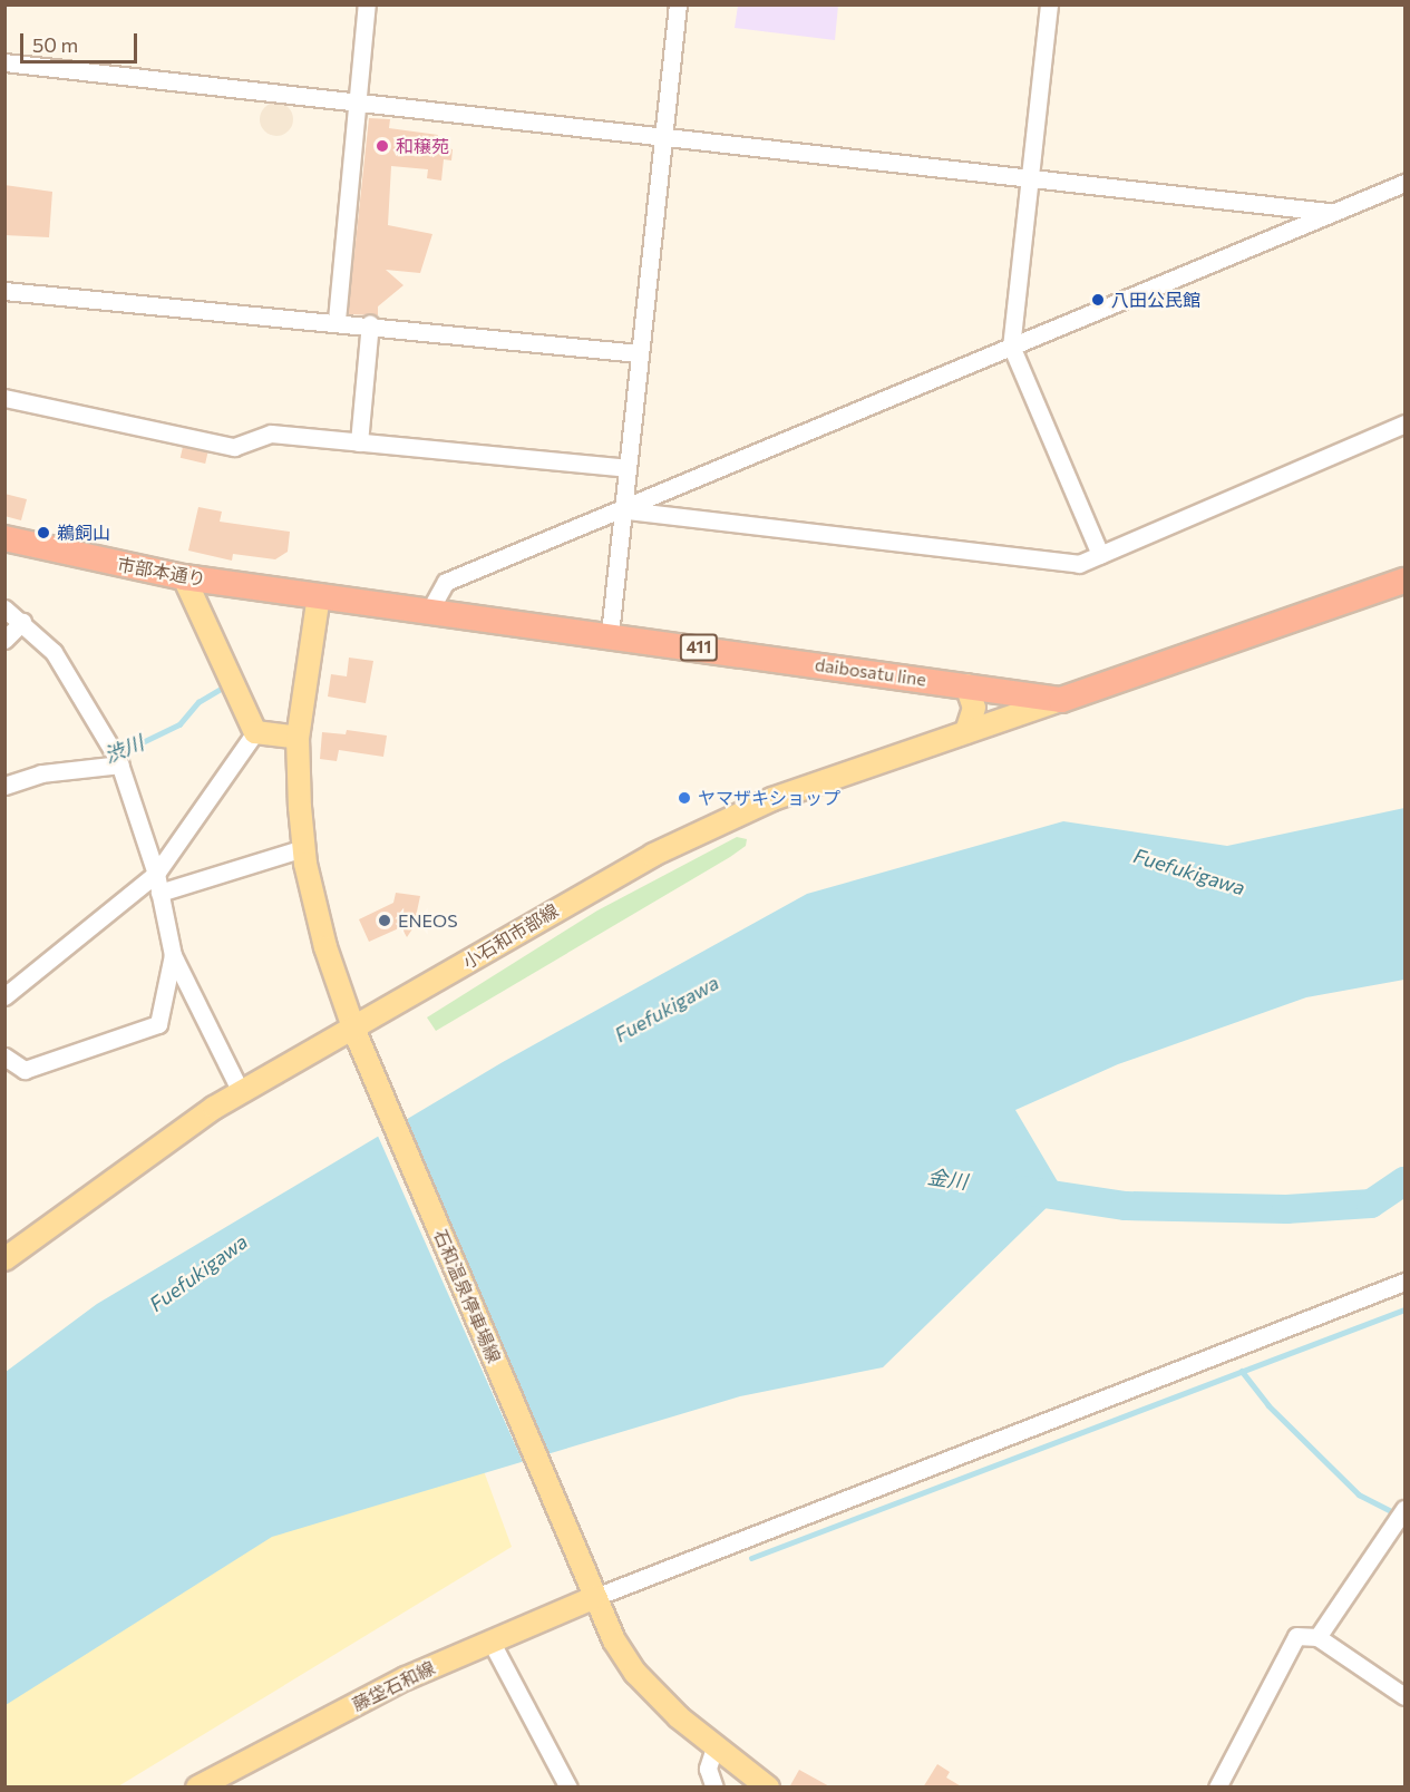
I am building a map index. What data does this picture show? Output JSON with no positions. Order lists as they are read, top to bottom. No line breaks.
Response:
{"streets":{"highway":["市部本通り","411","daibosatu line"],"main road":["小石和市部線","石和温泉停車場線","藤垈石和線"]},"crossings":[["市部本通り","daibosatu line"],["市部本通り","石和温泉停車場線"],["daibosatu line","小石和市部線"],["daibosatu line","石和温泉停車場線"],["小石和市部線","石和温泉停車場線"],["石和温泉停車場線","藤垈石和線"]],"water":["渋川","Fuefukigawa","金川"],"places":["和穣苑","八田公民館","鵜飼山","ヤマザキショップ","ENEOS"],"scale_bar":"50 m"}
